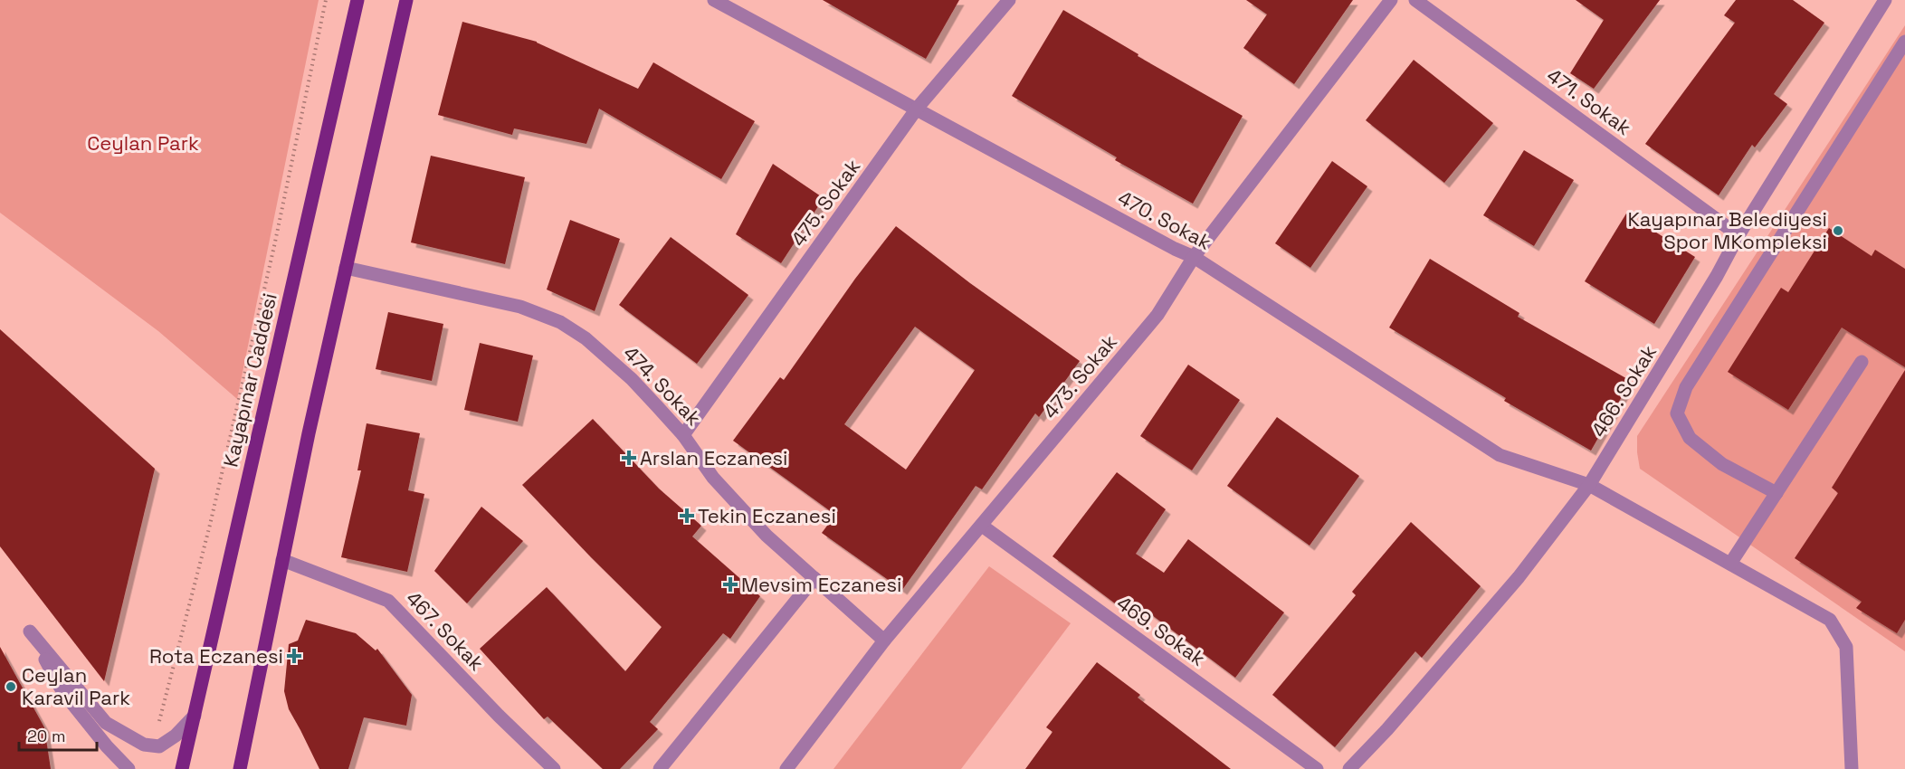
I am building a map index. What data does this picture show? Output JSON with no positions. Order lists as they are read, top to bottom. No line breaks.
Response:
{"streets":{"main road":["Kayapınar Caddesi"],"street":["471. Sokak","475. Sokak","470. Sokak","473. Sokak","474. Sokak","466. Sokak","467. Sokak","469. Sokak"]},"crossings":[["471. Sokak","466. Sokak"],["475. Sokak","470. Sokak"],["475. Sokak","474. Sokak"],["470. Sokak","473. Sokak"],["470. Sokak","466. Sokak"],["473. Sokak","474. Sokak"],["473. Sokak","469. Sokak"]],"parks":["Ceylan Park"],"places":{"other":["Kayapınar Belediyesi Spor MKompleksi","Ceylan Karavil Park"],"health":["Arslan Eczanesi","Tekin Eczanesi","Mevsim Eczanesi","Rota Eczanesi"]},"scale_bar":"20 m"}
